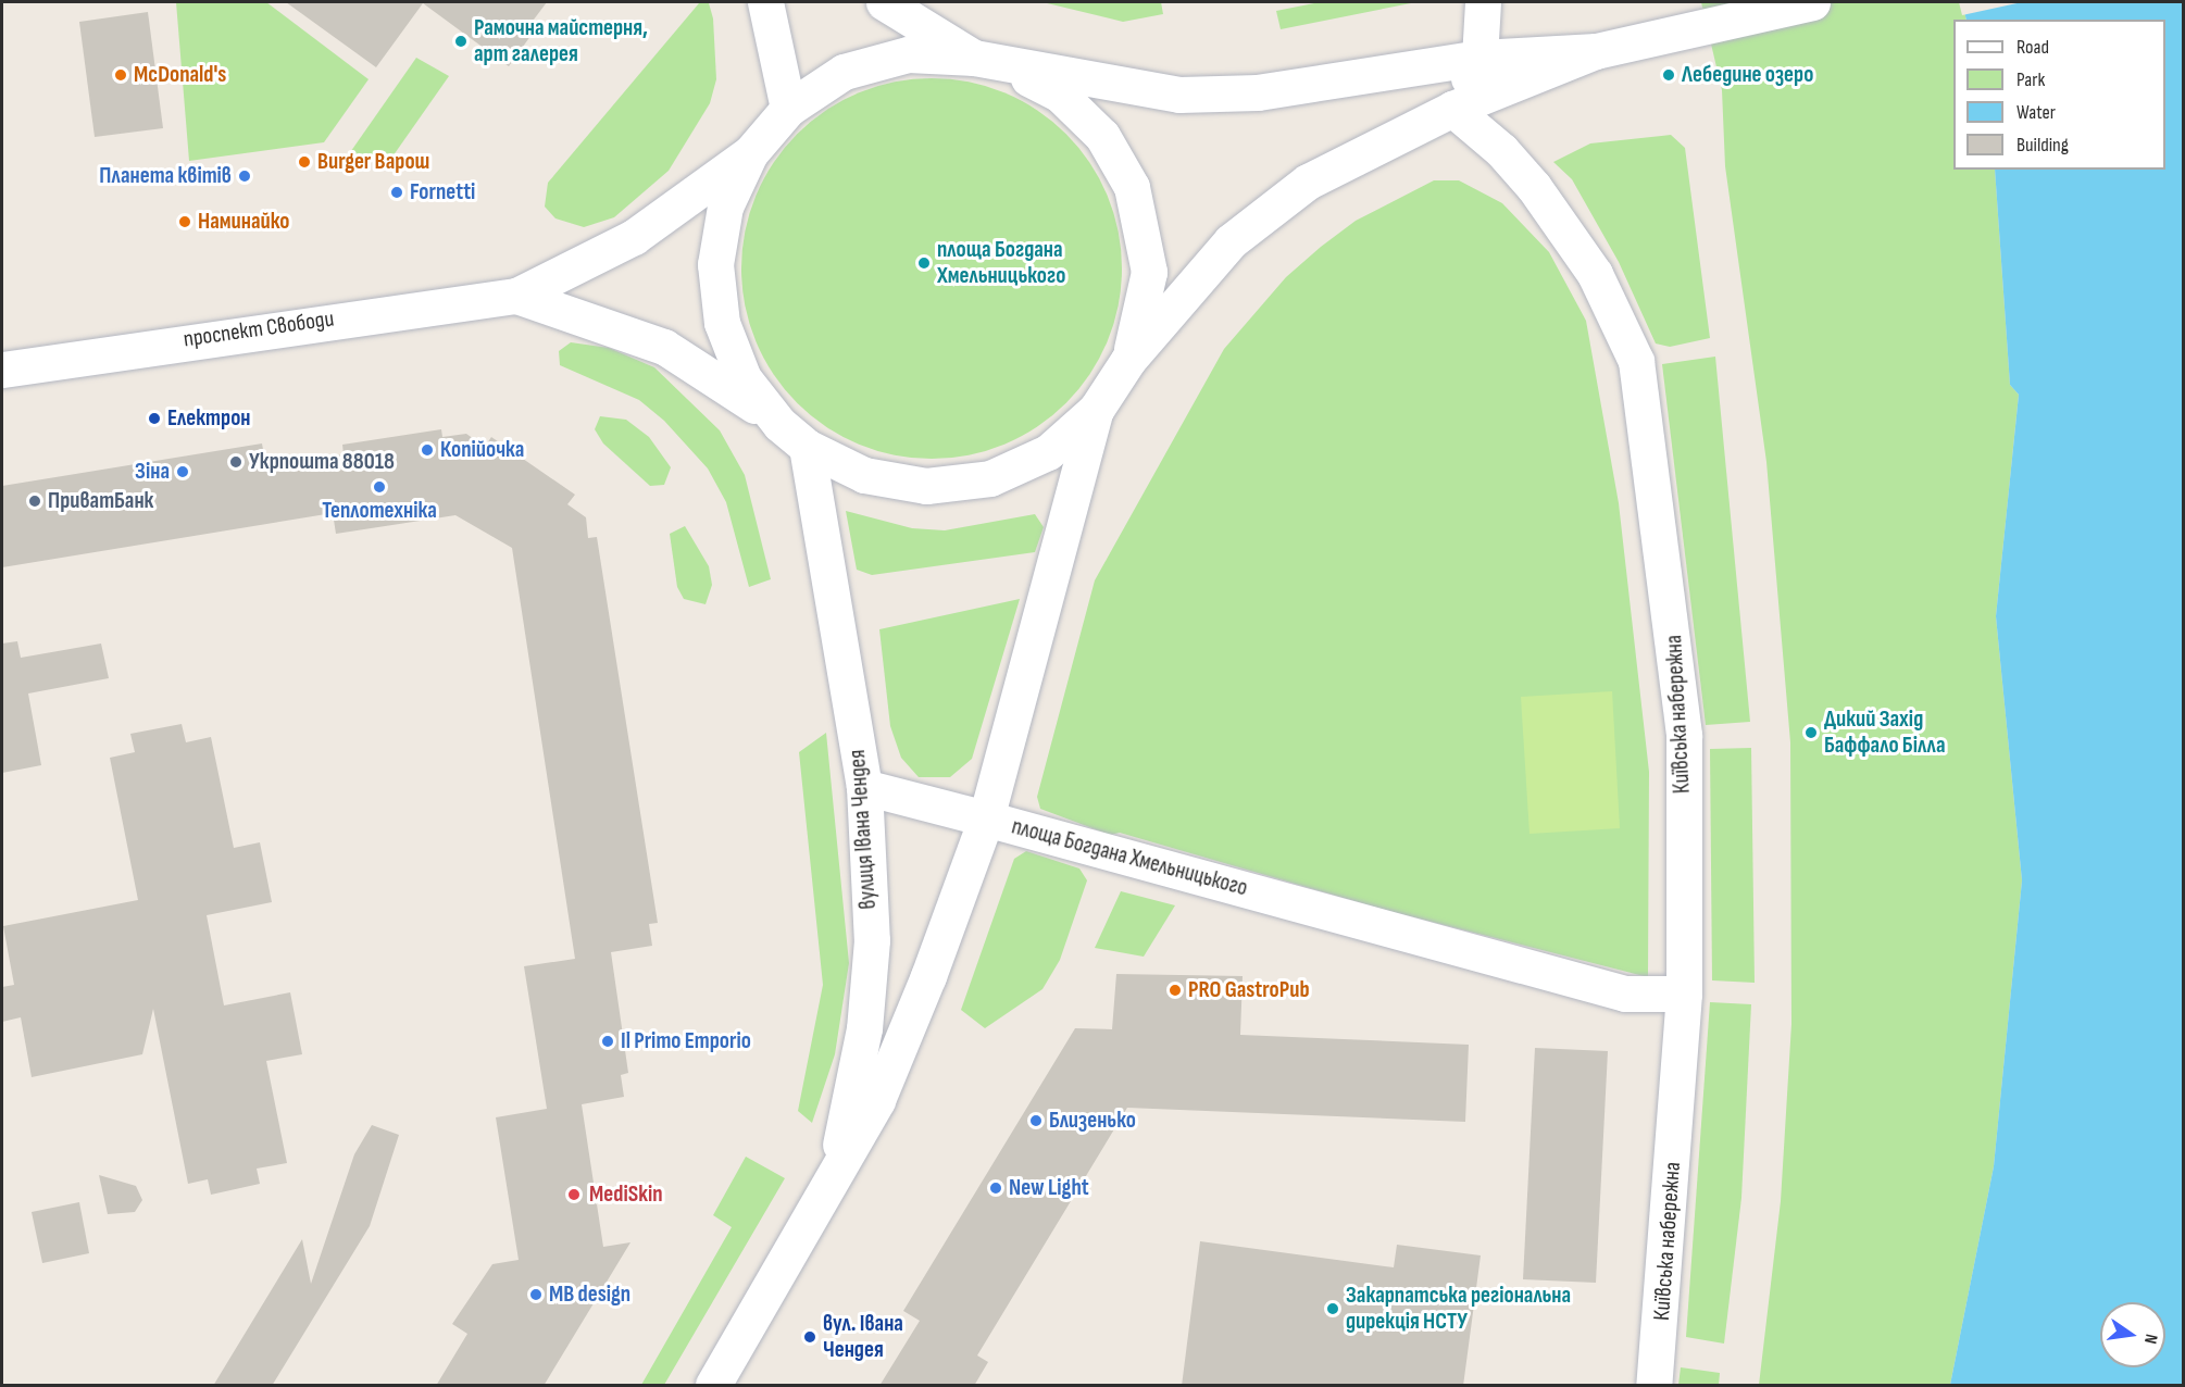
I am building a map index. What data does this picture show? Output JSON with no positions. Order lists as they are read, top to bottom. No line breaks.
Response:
{"streets":{"main road":["проспект Свободи","Київська набережна","вулиця Івана Чендея","площа Богдана Хмельницького"]},"crossings":[["проспект Свободи","площа Богдана Хмельницького"],["Київська набережна","площа Богдана Хмельницького"],["вулиця Івана Чендея","площа Богдана Хмельницького"]],"places":["Рамочна майстерня, арт галерея","McDonald's","Лебедине озеро","Burger Варош","Планета квітів","Fornetti","Наминайко","площа Богдана Хмельницького","Електрон","Копійочка","Укрпошта 88018","Зіна","Теплотехніка","ПриватБанк","Дикий Захід Баффало Білла","PRO GastroPub","Il Primo Emporio","Близенько","New Light","MediSkin","MB design","Закарпатська регіональна дирекція НСТУ","вул. Івана Чендея"],"legend":["Road","Park","Water","Building"],"north":"right"}
